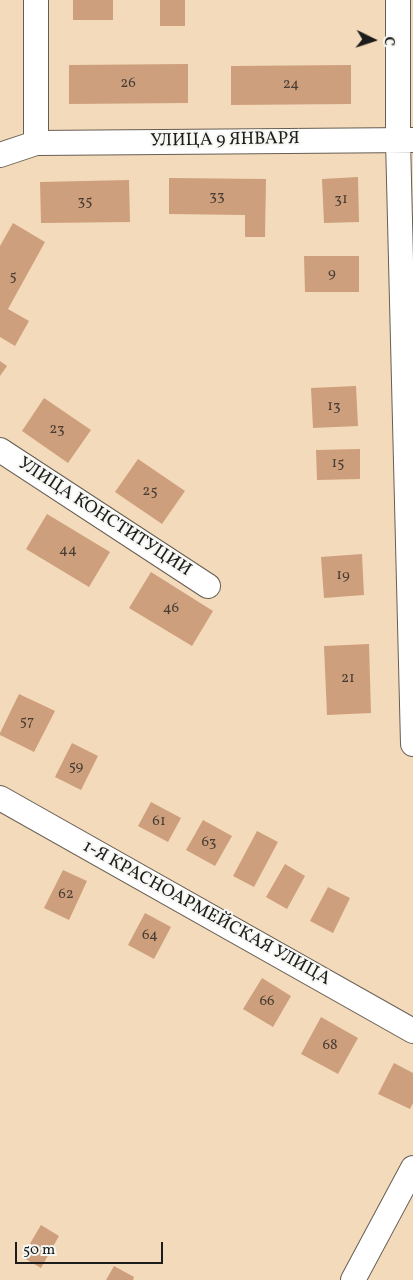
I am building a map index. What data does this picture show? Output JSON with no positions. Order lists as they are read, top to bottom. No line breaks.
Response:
{"streets":{"street":["УЛИЦА 9 ЯНВАРЯ","УЛИЦА КОНСТИТУЦИИ","1-Я КРАСНОАРМЕЙСКАЯ УЛИЦА"]},"house_numbers":["26","24","33","31","35","9","5","13","23","15","25","44","19","46","21","57","59","61","63","62","64","66","68"],"scale_bar":"50 m","north":"right"}
